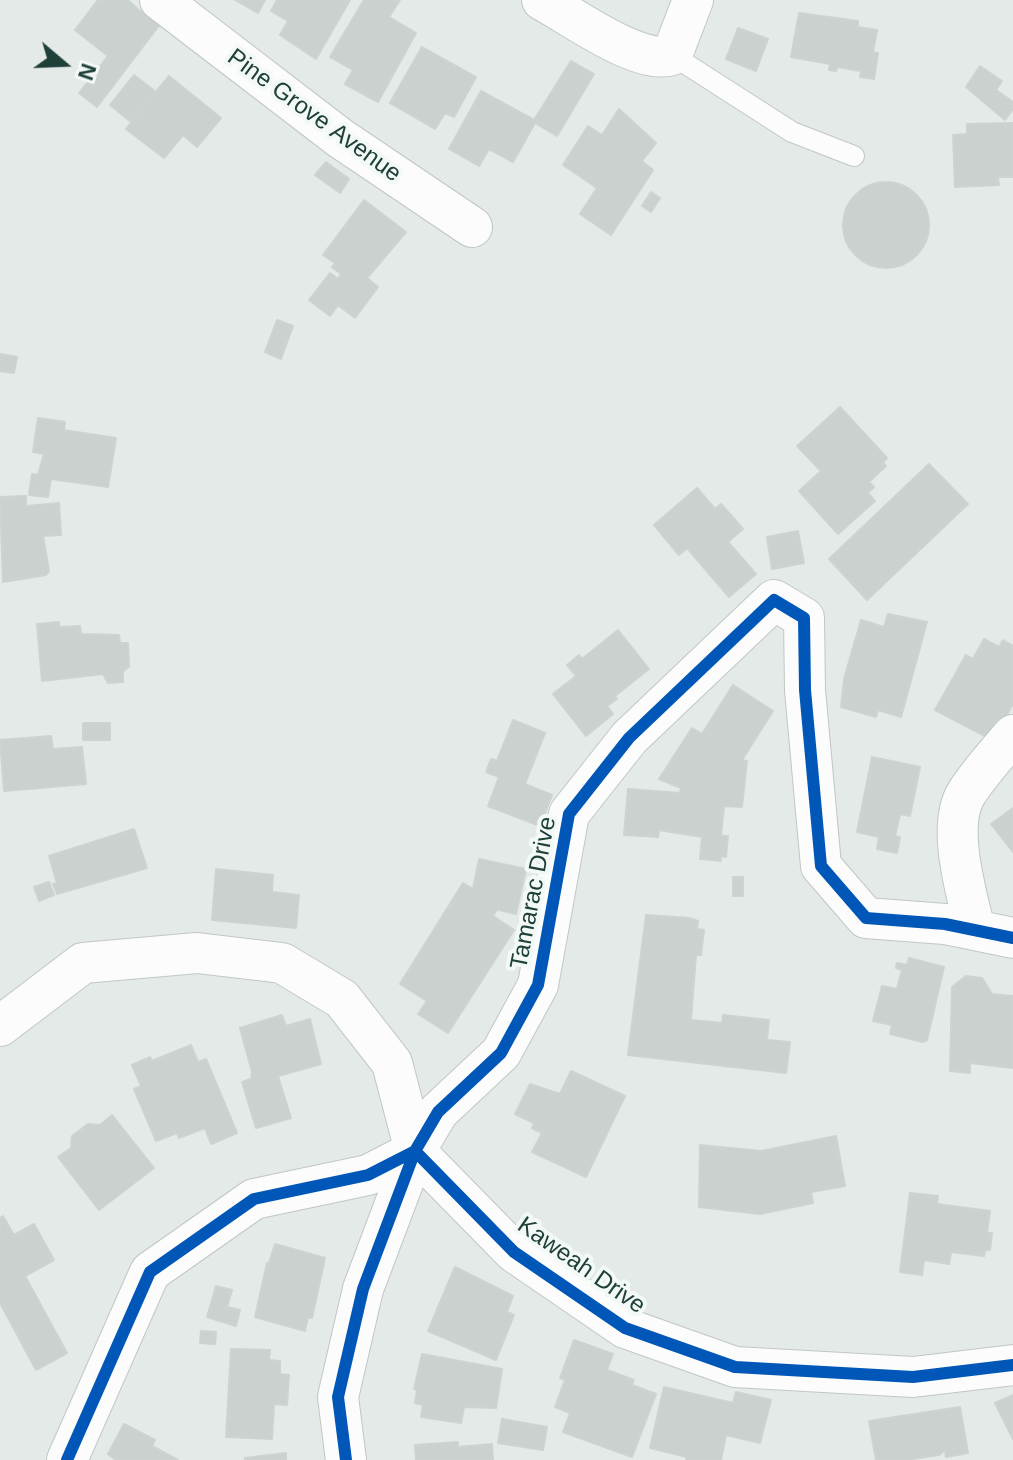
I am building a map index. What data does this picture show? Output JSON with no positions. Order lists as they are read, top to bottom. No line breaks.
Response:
{"streets":{"street":["Pine Grove Avenue","Tamarac Drive","Kaweah Drive"]},"crossings":[["Tamarac Drive","Kaweah Drive"]],"north":"right"}
